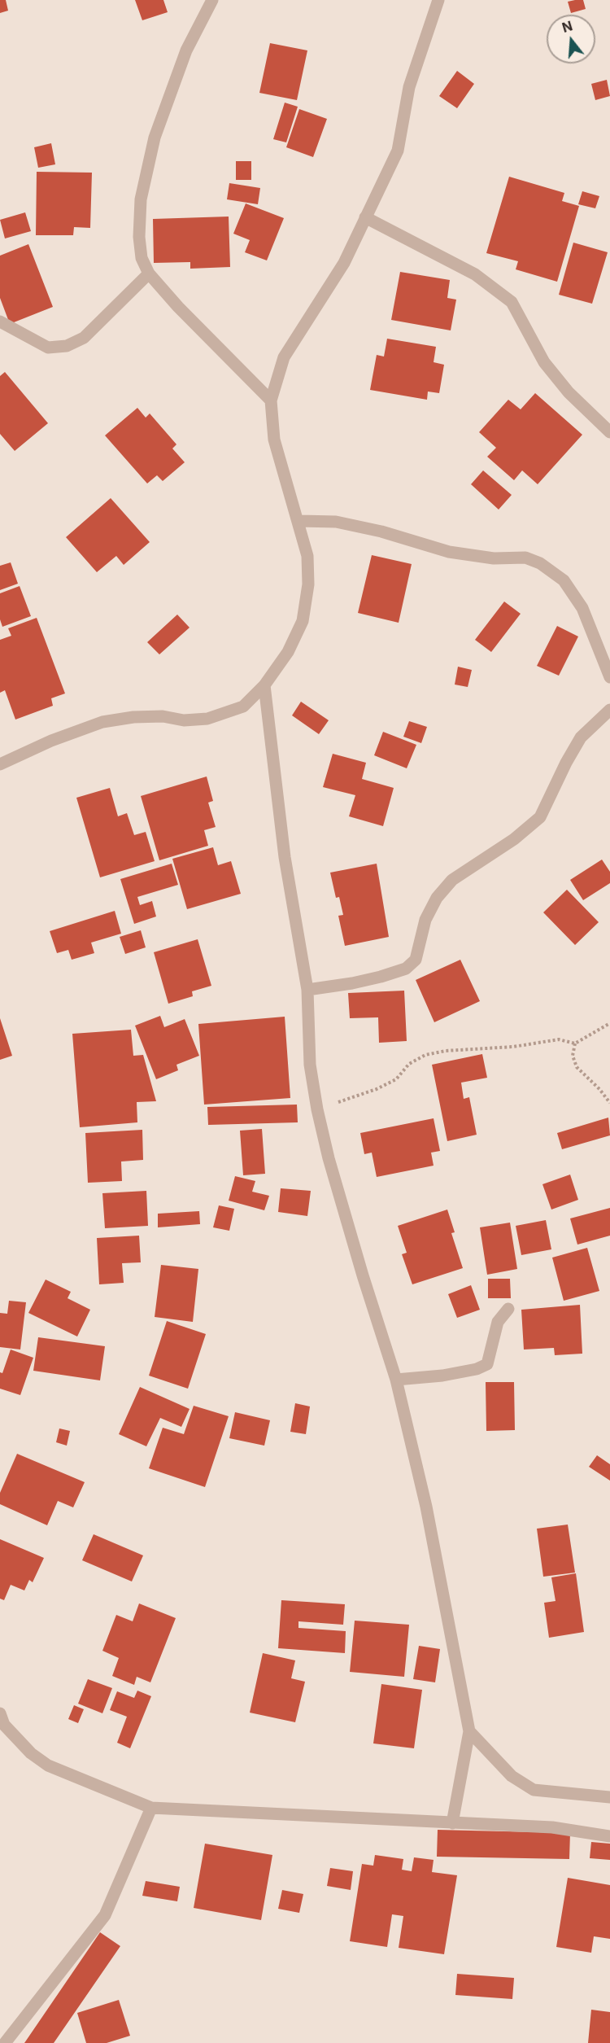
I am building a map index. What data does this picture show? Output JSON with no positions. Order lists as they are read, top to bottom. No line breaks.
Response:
{"north":"top"}
